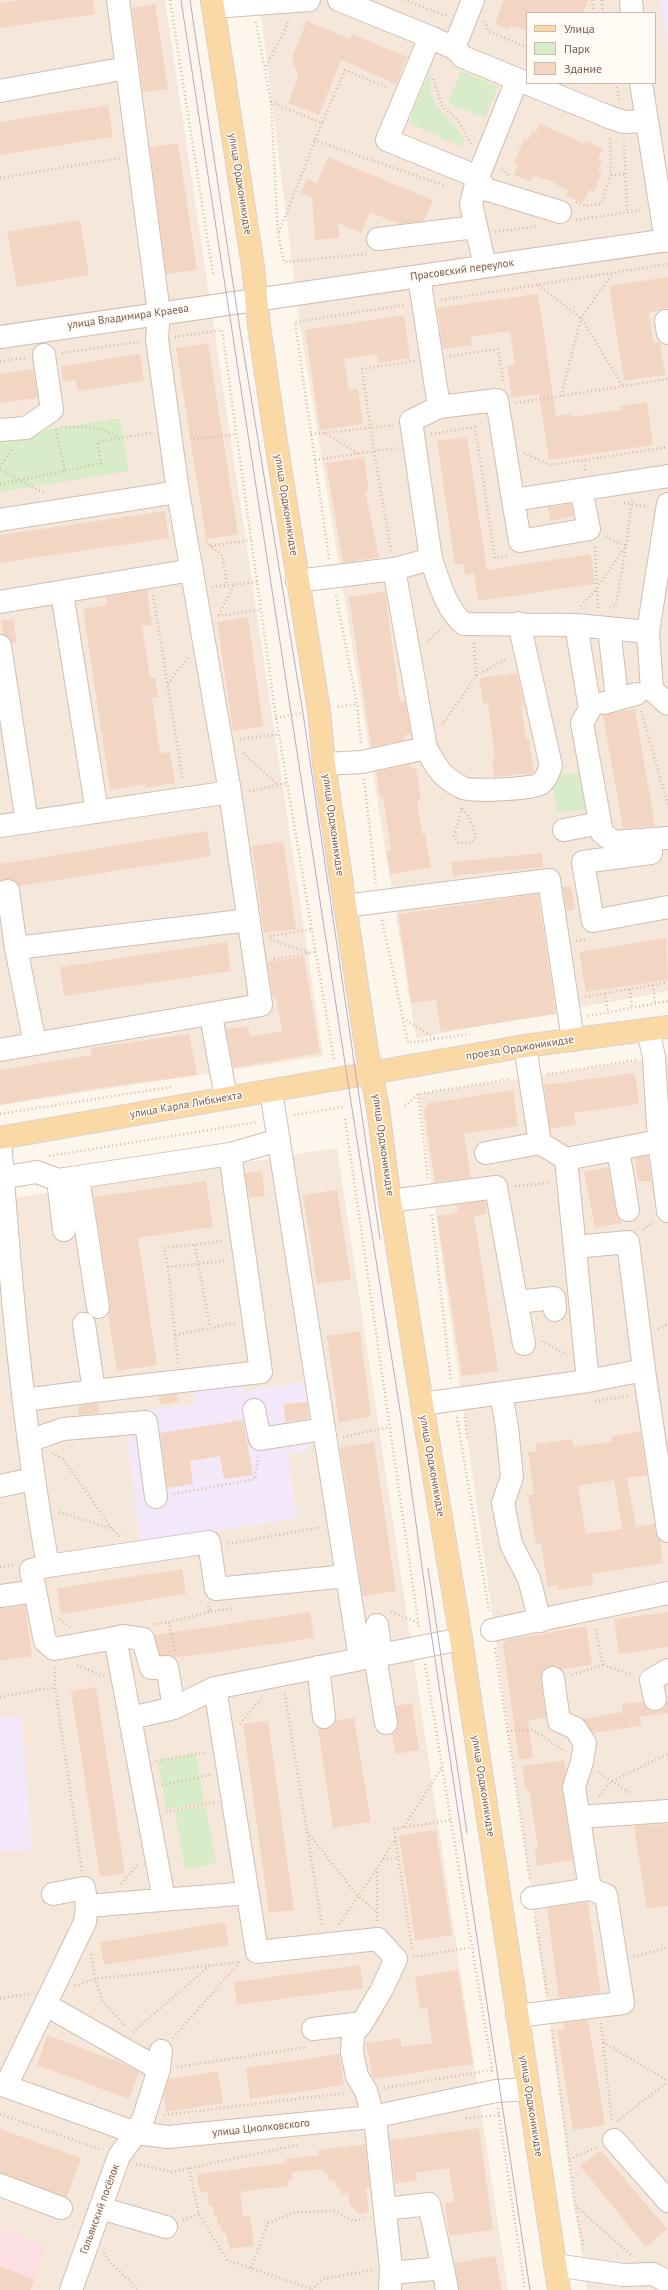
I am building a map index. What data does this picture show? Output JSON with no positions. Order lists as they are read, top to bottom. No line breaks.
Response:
{"streets":{"main road":["улица Орджоникидзе","проезд Орджоникидзе","улица Карла Либкнехта"],"street":["Прасовский переулок","улица Владимира Краева","улица Циолковского","Гольянский посёлок"]},"crossings":[["улица Орджоникидзе","Прасовский переулок"],["улица Орджоникидзе","улица Владимира Краева"],["улица Орджоникидзе","проезд Орджоникидзе"],["улица Орджоникидзе","улица Карла Либкнехта"],["улица Орджоникидзе","улица Циолковского"],["Прасовский переулок","улица Владимира Краева"],["проезд Орджоникидзе","улица Карла Либкнехта"],["улица Циолковского","Гольянский посёлок"]],"legend":["Улица","Парк","Здание"]}
